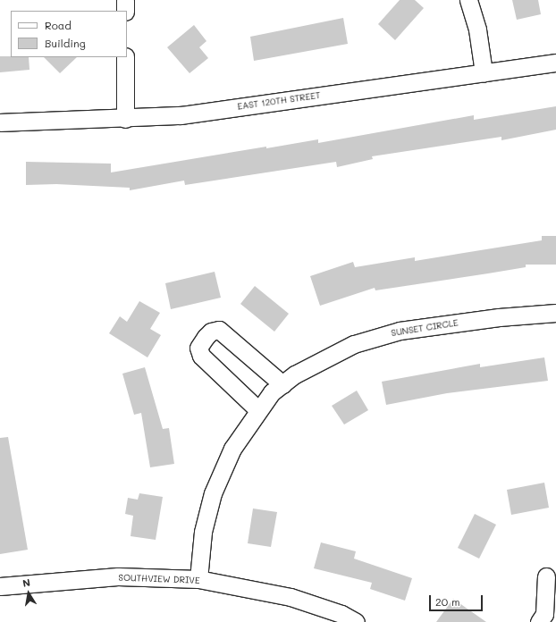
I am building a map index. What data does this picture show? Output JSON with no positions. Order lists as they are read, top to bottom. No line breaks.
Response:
{"streets":{"street":["EAST 120TH STREET","SUNSET CIRCLE","SOUTHVIEW DRIVE"]},"crossings":[["SUNSET CIRCLE","SOUTHVIEW DRIVE"]],"legend":["Road","Building"],"scale_bar":"20 m","north":"top"}
